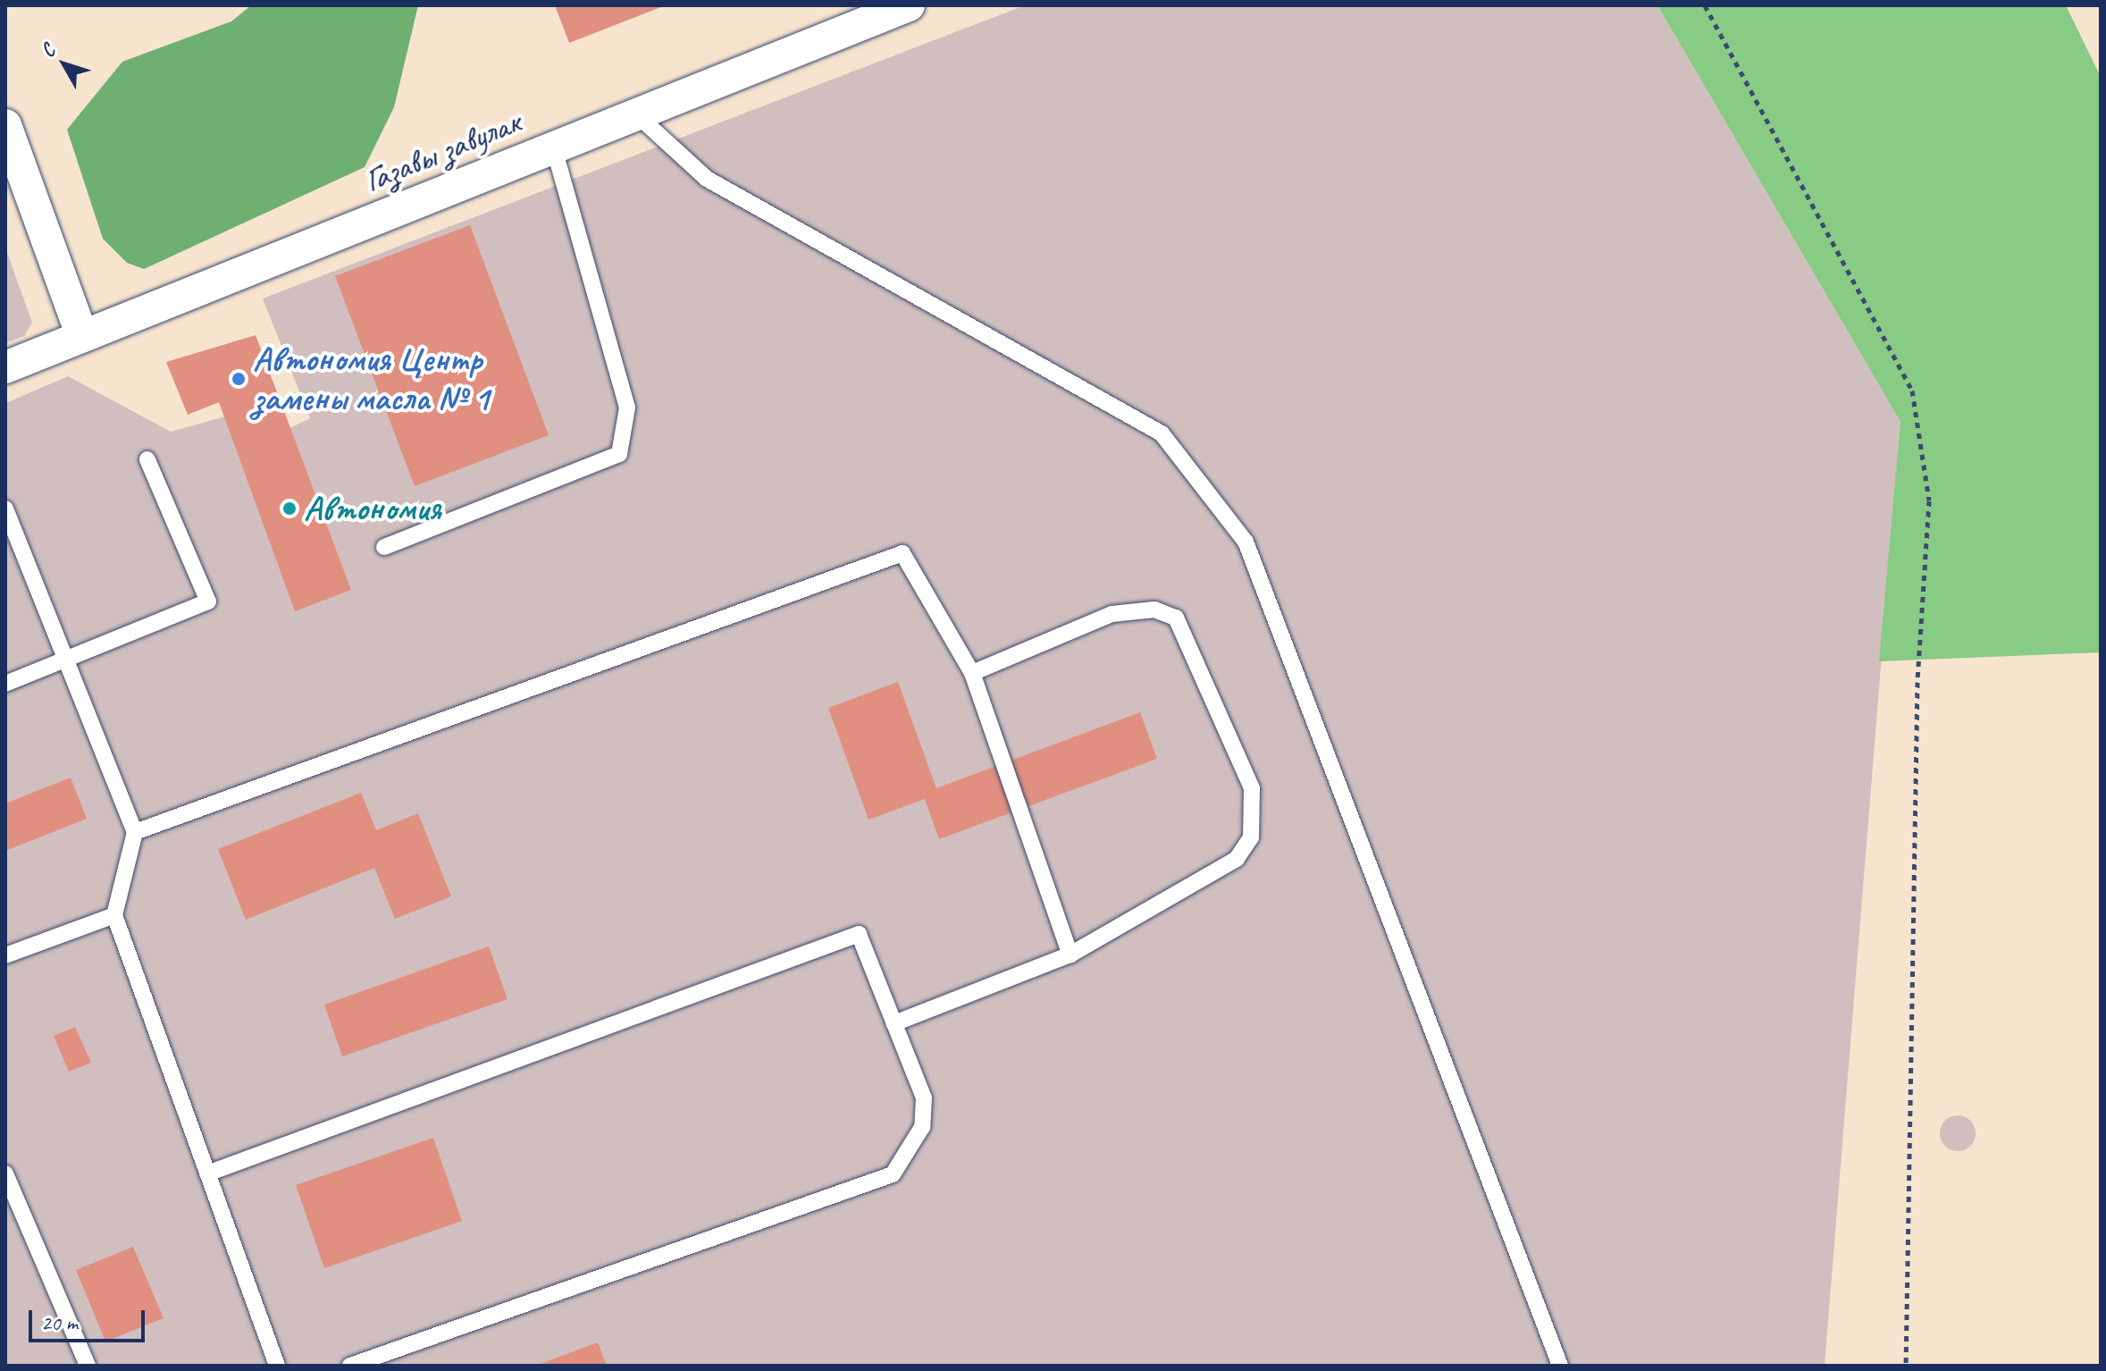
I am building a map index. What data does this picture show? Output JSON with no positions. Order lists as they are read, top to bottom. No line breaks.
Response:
{"streets":{"street":["Газавы завулак"]},"places":["Автономия Центр замены масла № 1","Автономия"],"scale_bar":"20 m","north":"top left"}
